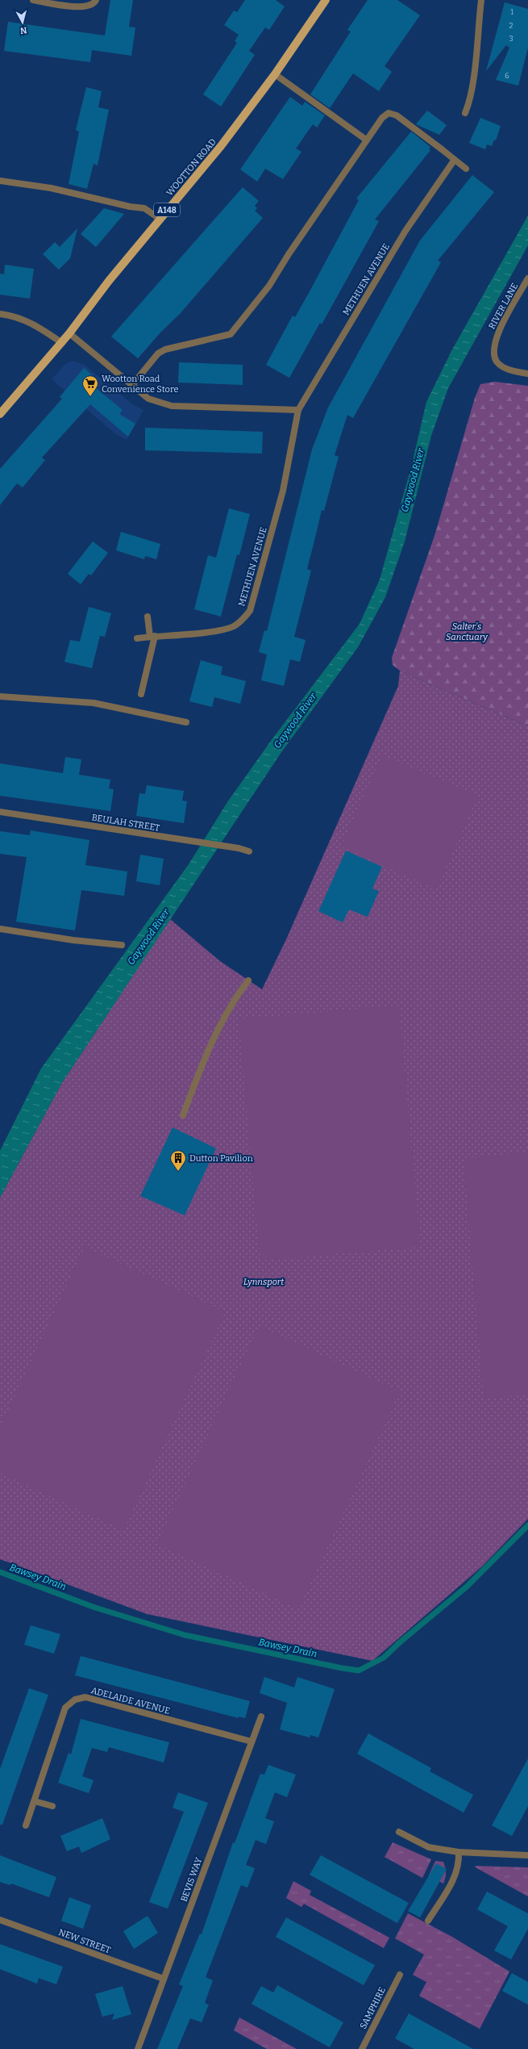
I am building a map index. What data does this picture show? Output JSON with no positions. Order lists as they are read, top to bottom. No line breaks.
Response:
{"streets":{"main road":["WOOTTON ROAD","A148"],"street":["METHUEN AVENUE","RIVER LANE","BEULAH STREET","ADELAIDE AVENUE","BEVIS WAY","NEW STREET","SAMPHIRE"]},"crossings":[["ADELAIDE AVENUE","BEVIS WAY"],["BEVIS WAY","NEW STREET"]],"water":["Gaywood River","Bawsey Drain"],"parks":["Salter's Sanctuary","Lynnsport"],"places":{"supermarket":["Wootton Road Convenience Store"],"building":["Dutton Pavilion"]},"house_numbers":["1","2","3","6"],"north":"bottom"}
